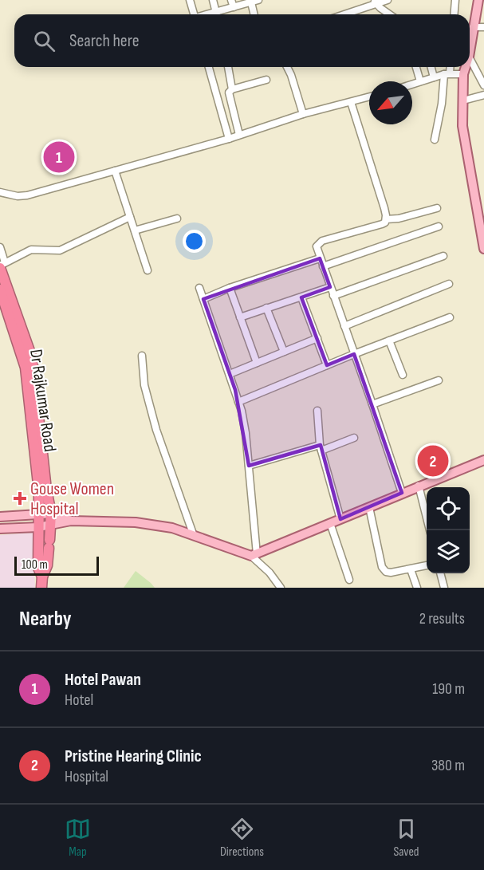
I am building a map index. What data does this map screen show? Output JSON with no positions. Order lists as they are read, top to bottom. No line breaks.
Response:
{"streets":{"highway":["Dr Rajkumar Road"]},"places":{"health":["Gouse Women Hospital"]},"scale_bar":"100 m","north":"bottom left","page":{"search":"Search here","pins":["1","2"],"scale":"100 m","heading":["Nearby","2 results"],"list":[{"mark":"1","name":"Hotel Pawan","note":"Hotel","value":"190 m"},{"mark":"2","name":"Pristine Hearing Clinic","note":"Hospital","value":"380 m"}],"nav":["Map","Directions","Saved"]}}
